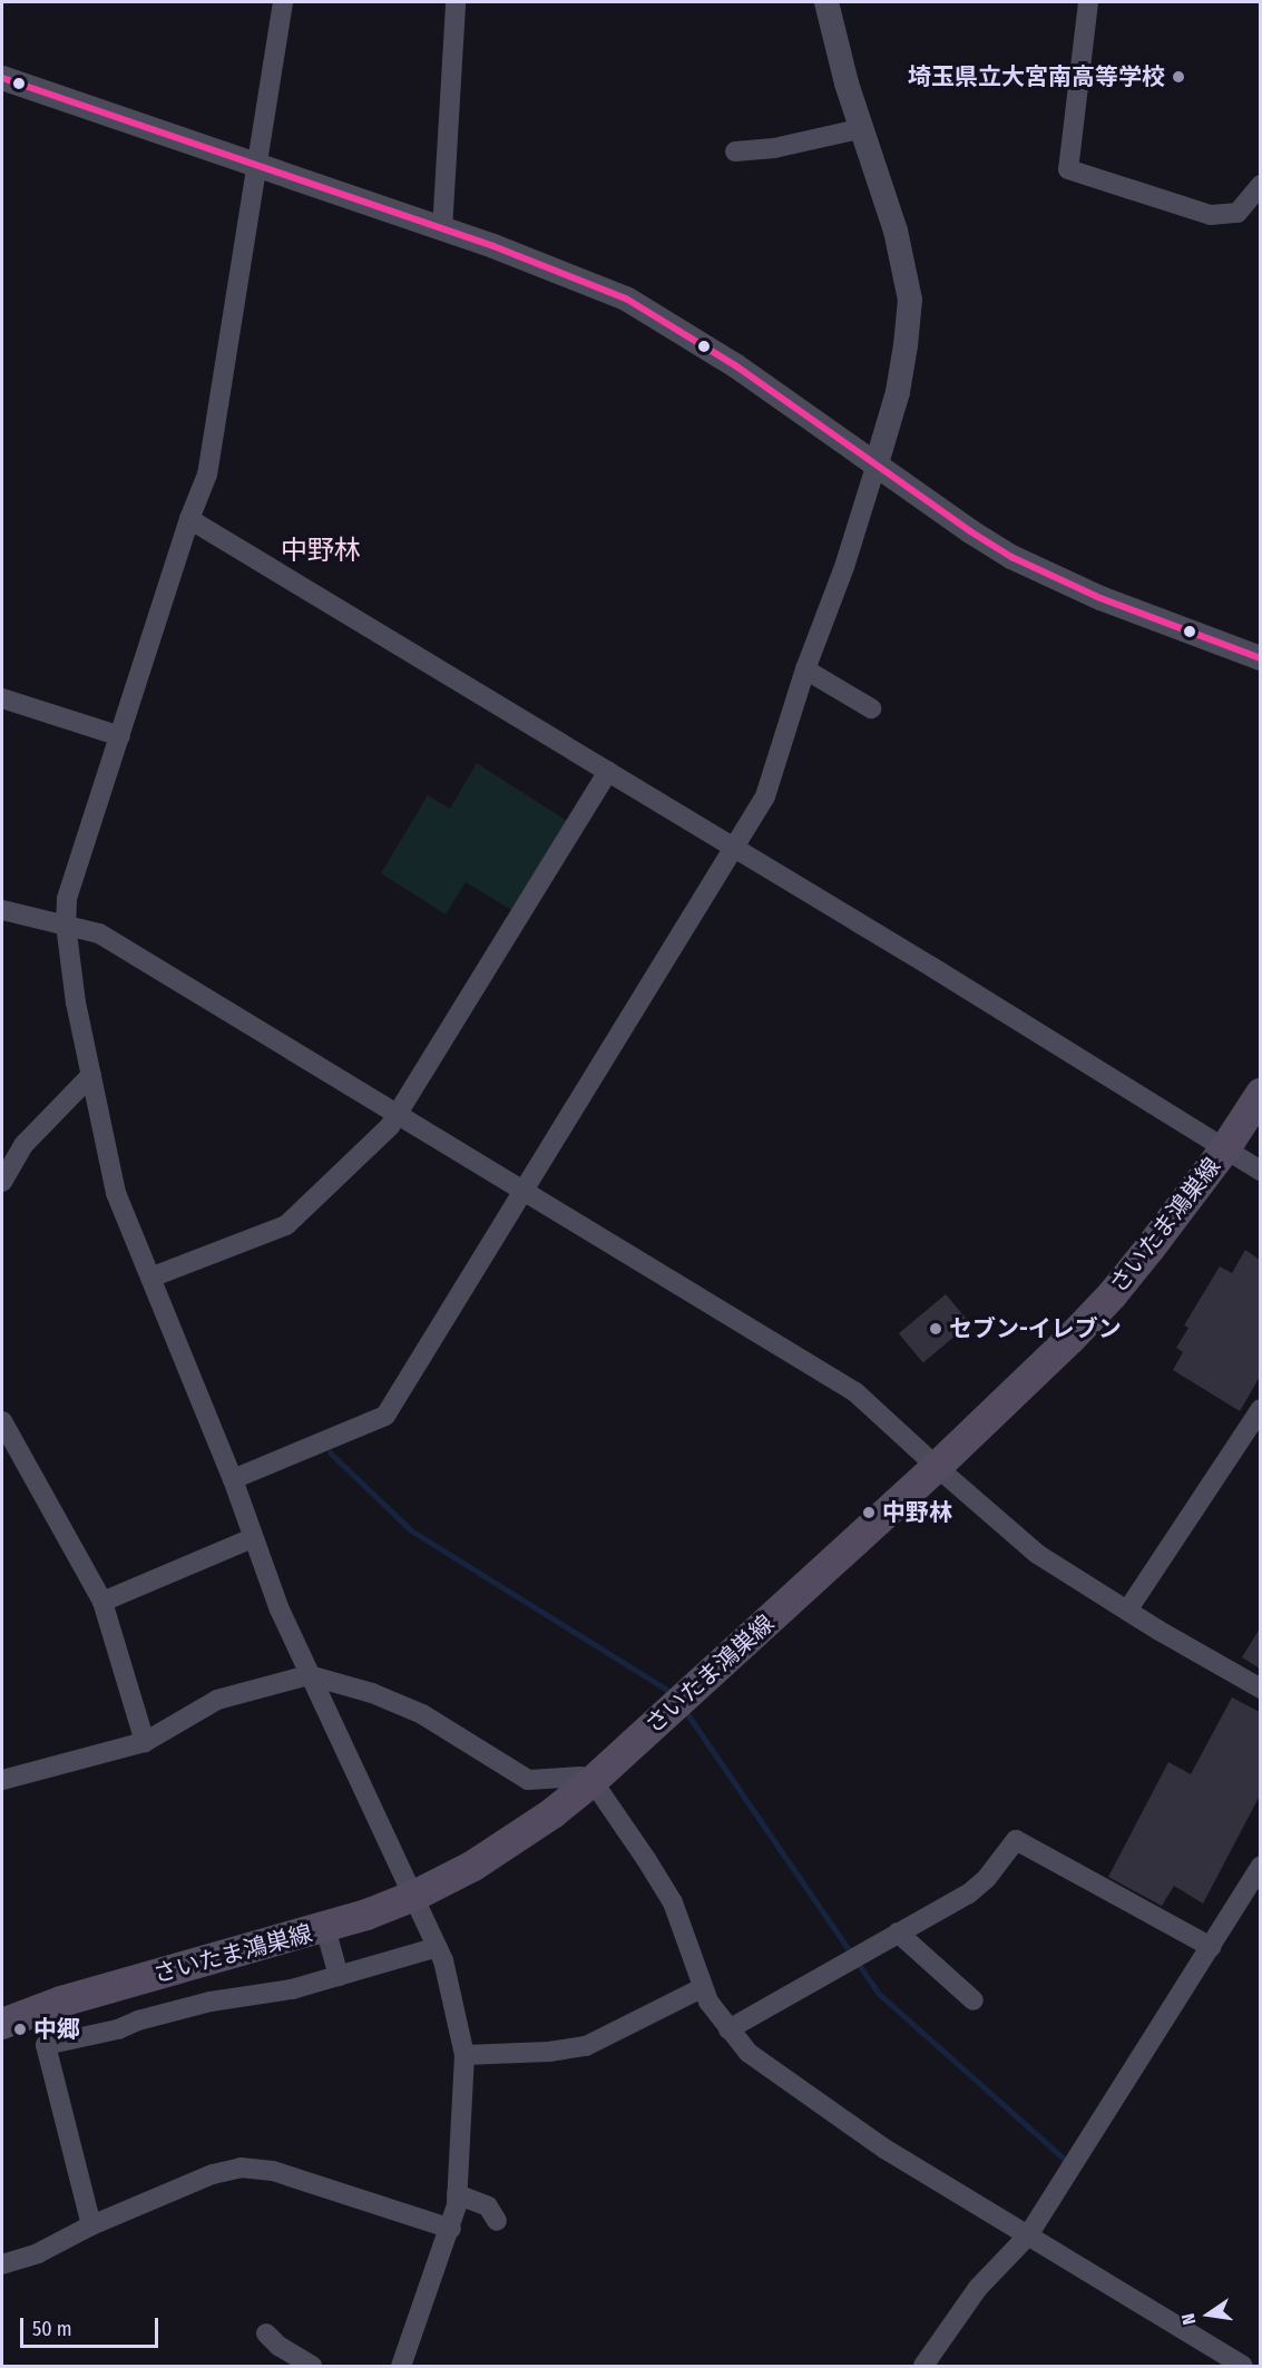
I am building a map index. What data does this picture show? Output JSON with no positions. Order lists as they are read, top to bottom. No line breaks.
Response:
{"streets":{"main road":["さいたま鴻巣線"]},"districts":["中野林"],"places":["埼玉県立大宮南高等学校","セブン-イレブン","中野林","中郷"],"scale_bar":"50 m","north":"left"}
